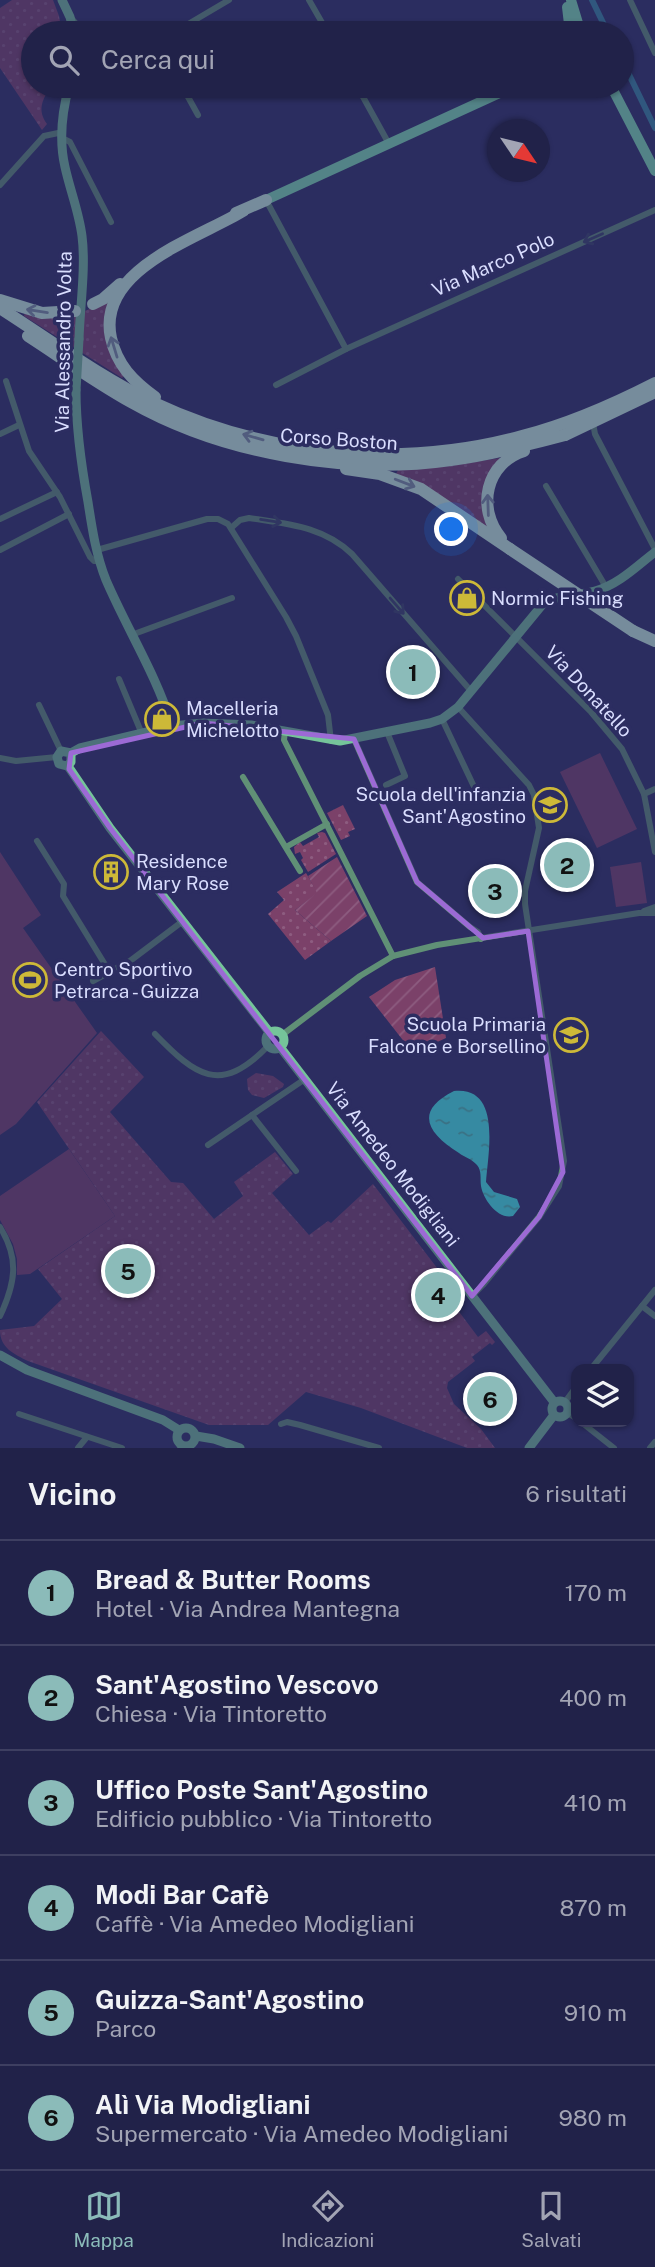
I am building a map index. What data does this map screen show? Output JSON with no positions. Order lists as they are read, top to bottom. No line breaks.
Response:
{"streets":{"highway":["Corso Boston"],"street":["Via Marco Polo","Via Alessandro Volta","Via Donatello","Via Amedeo Modigliani"]},"one_way":["Via Marco Polo"],"places":{"shop":["Normic Fishing","Macelleria Michelotto"],"school or university":["Scuola dell'infanzia Sant'Agostino","Scuola Primaria Falcone e Borsellino"],"building":["Residence Mary Rose"],"sports":["Centro Sportivo Petrarca - Guizza"]},"north":"bottom right","page":{"search":"Cerca qui","pins":["1","2","3","5","4","6"],"heading":["Vicino","6 risultati"],"list":[{"mark":"1","name":"Bread & Butter Rooms","note":"Hotel · Via Andrea Mantegna","value":"170 m"},{"mark":"2","name":"Sant'Agostino Vescovo","note":"Chiesa · Via Tintoretto","value":"400 m"},{"mark":"3","name":"Uffico Poste Sant'Agostino","note":"Edificio pubblico · Via Tintoretto","value":"410 m"},{"mark":"4","name":"Modi Bar Cafè","note":"Caffè · Via Amedeo Modigliani","value":"870 m"},{"mark":"5","name":"Guizza-Sant'Agostino","note":"Parco","value":"910 m"},{"mark":"6","name":"Alì Via Modigliani","note":"Supermercato · Via Amedeo Modigliani","value":"980 m"}],"nav":["Mappa","Indicazioni","Salvati"]}}
